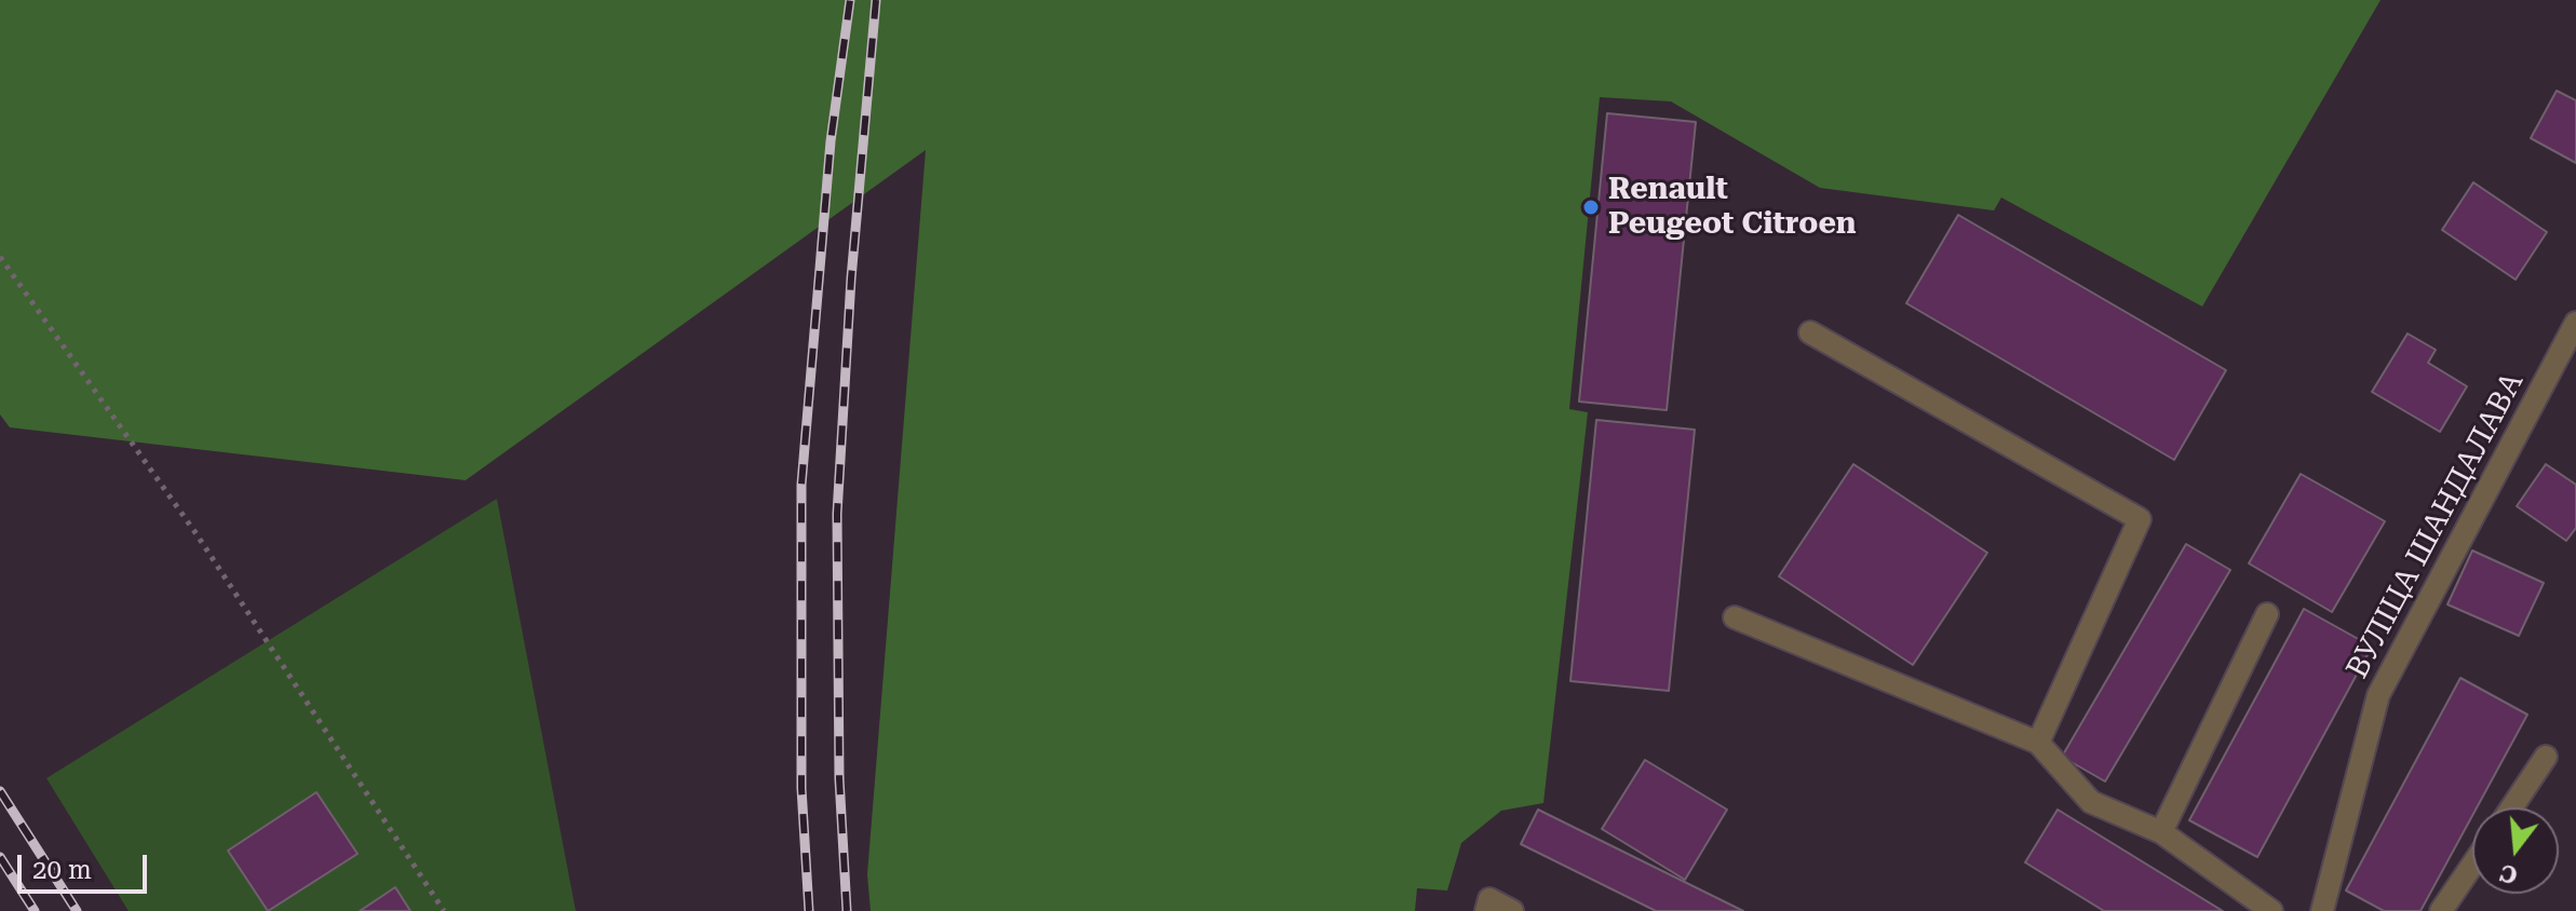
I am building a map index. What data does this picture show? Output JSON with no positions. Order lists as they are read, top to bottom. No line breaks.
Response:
{"streets":{"street":["ВУЛІЦА ШАНДАЛАВА"]},"places":["Renault Peugeot Citroen"],"scale_bar":"20 m","north":"bottom"}
